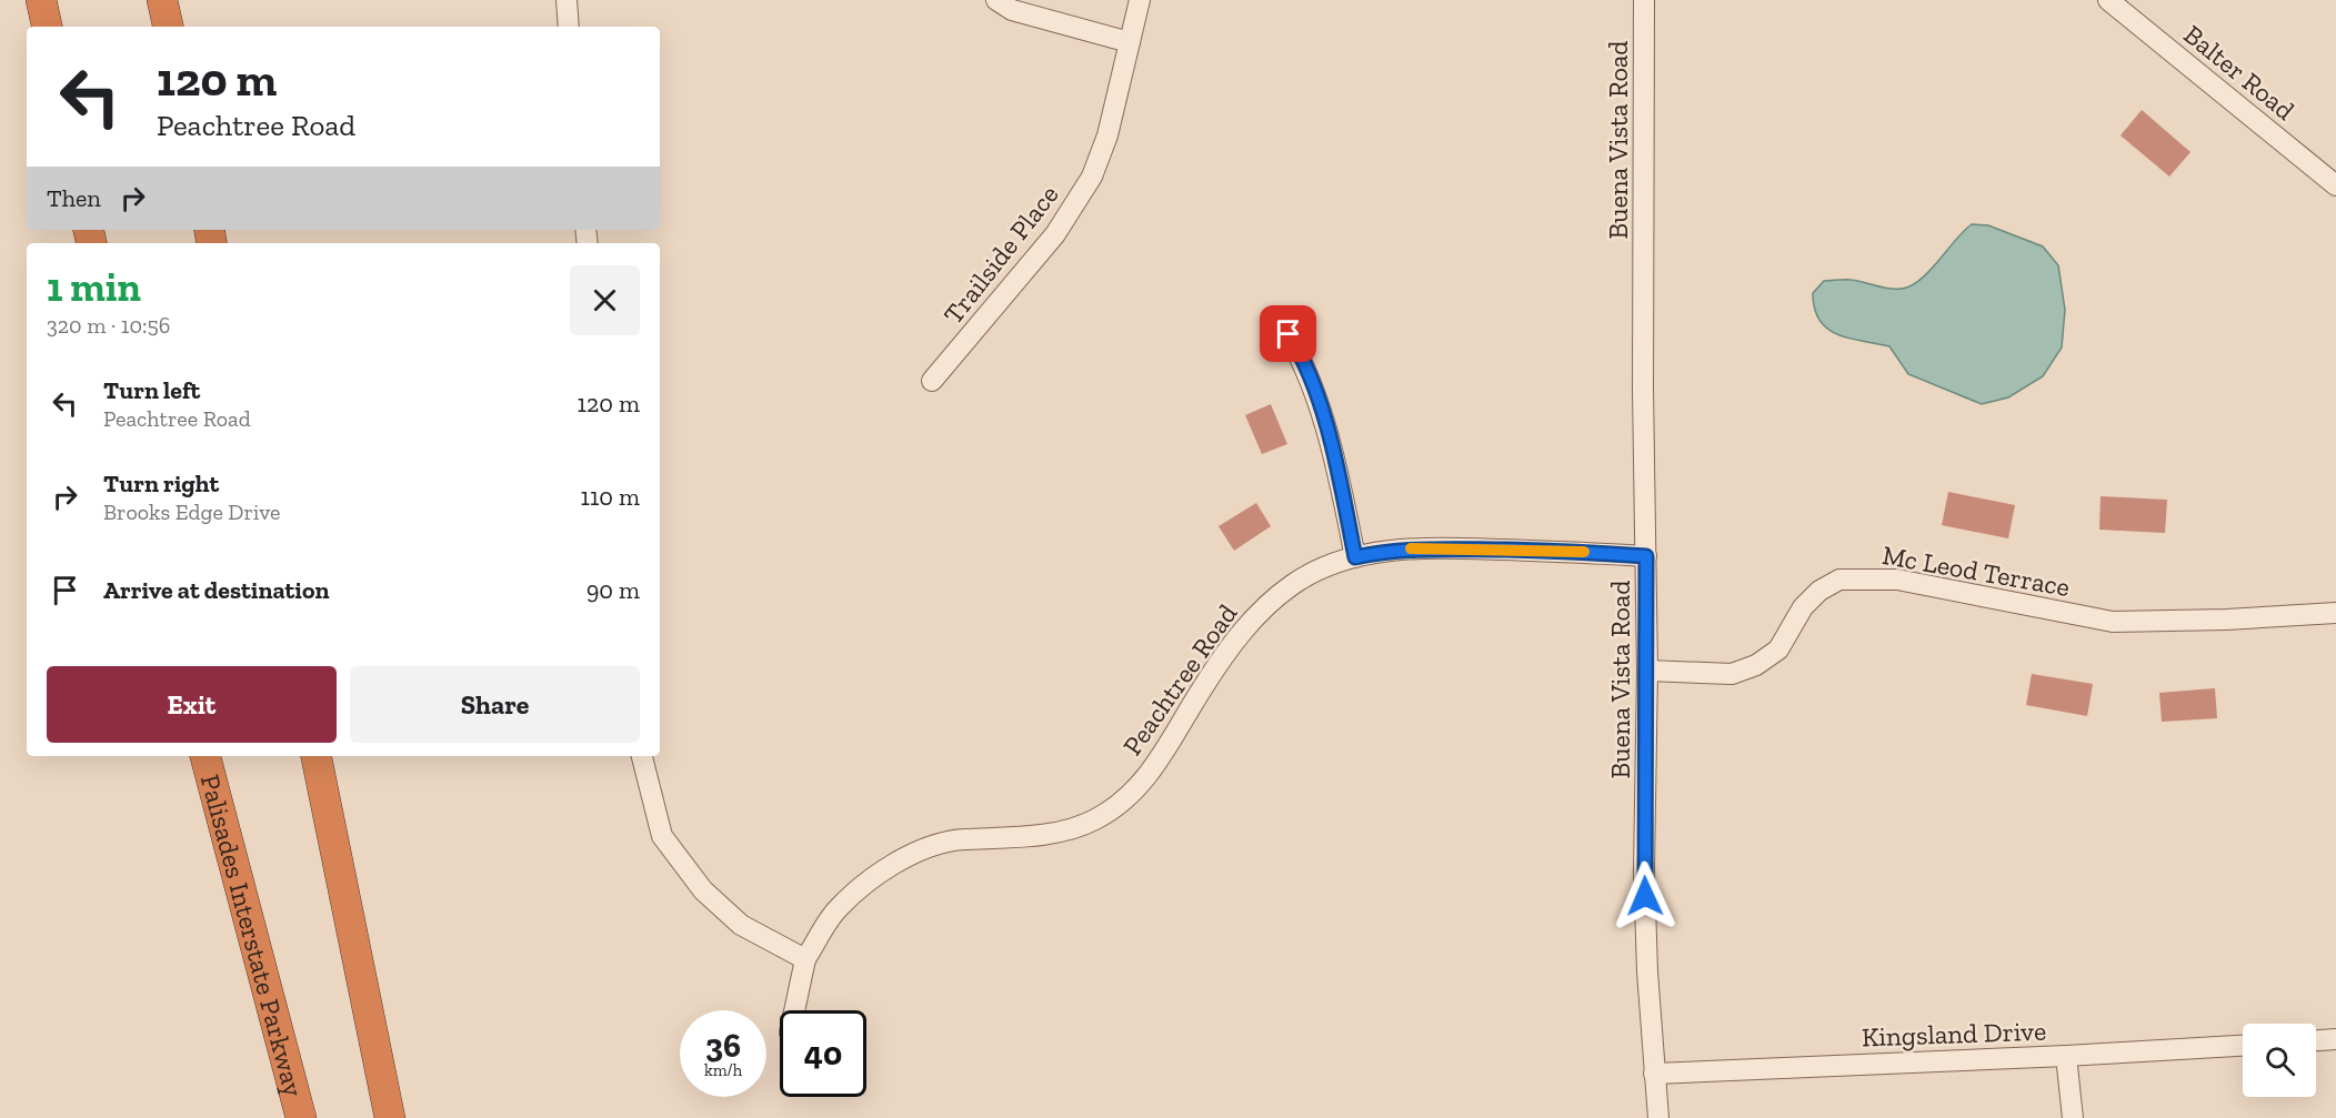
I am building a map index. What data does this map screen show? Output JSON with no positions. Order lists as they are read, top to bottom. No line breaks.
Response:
{"streets":{"highway":["Palisades Interstate Parkway"],"street":["Balter Road","Buena Vista Road","Trailside Place","Mc Leod Terrace","Peachtree Road","Kingsland Drive"]},"crossings":[["Buena Vista Road","Mc Leod Terrace"],["Buena Vista Road","Peachtree Road"],["Buena Vista Road","Kingsland Drive"]],"page":{"turn":["120 m","Peachtree Road"],"then":"Then","heading":["1 min","320 m · 10:56"],"list":[{"name":"Turn left","note":"Peachtree Road","value":"120 m"},{"name":"Turn right","note":"Brooks Edge Drive","value":"110 m"},{"name":"Arrive at destination","value":"90 m"}],"buttons":["Exit","Share"],"speed":"36 km/h","limit":"40"}}
